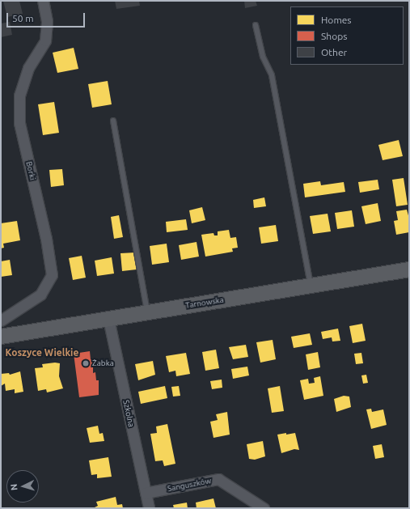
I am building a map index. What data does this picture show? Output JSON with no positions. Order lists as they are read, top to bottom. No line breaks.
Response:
{"streets":{"street":["Borki","Tarnowska","Szkolna","Sanguszków"]},"crossings":[["Tarnowska","Szkolna"],["Szkolna","Sanguszków"]],"districts":["Koszyce Wielkie"],"places":["Żabka"],"legend":["Homes","Shops","Other"],"scale_bar":"50 m","north":"left"}
